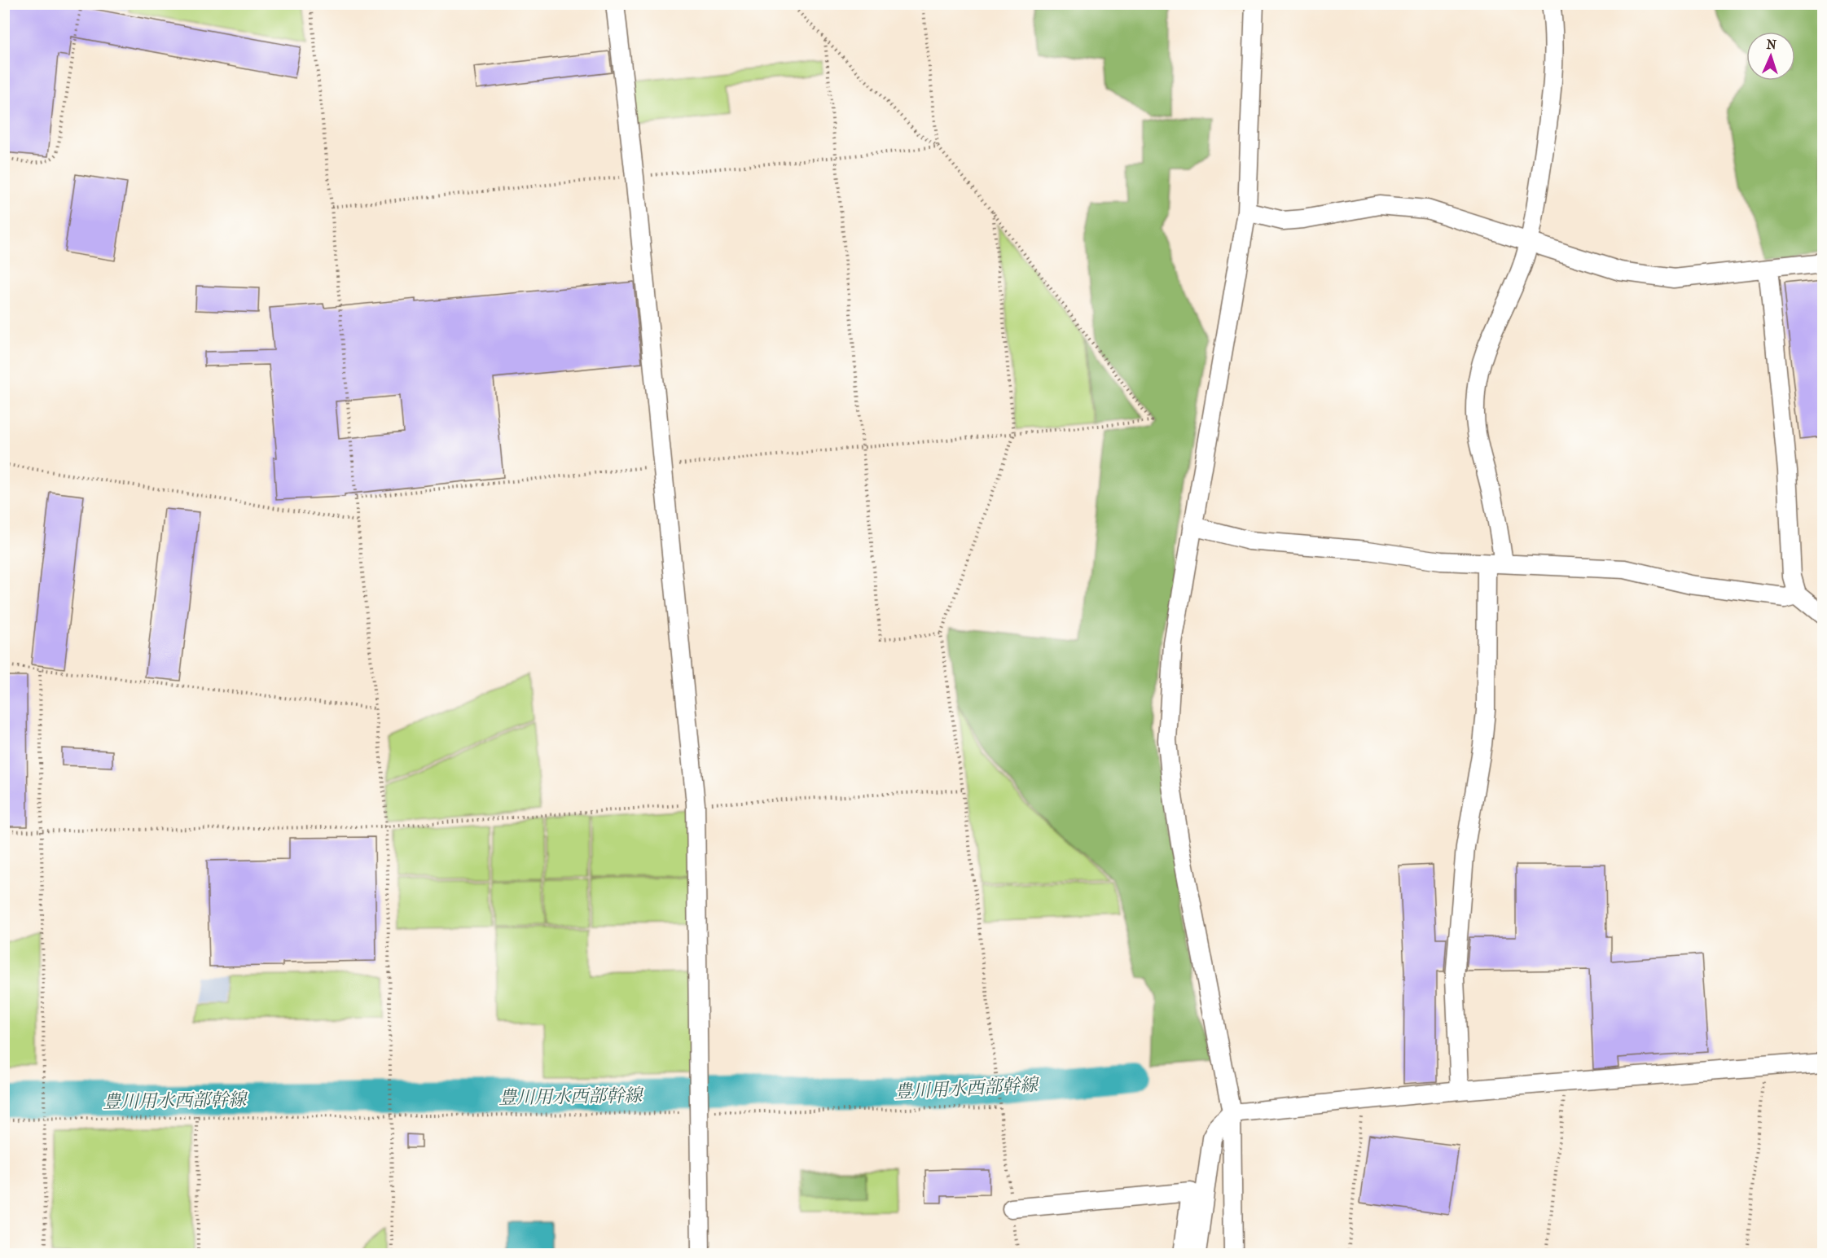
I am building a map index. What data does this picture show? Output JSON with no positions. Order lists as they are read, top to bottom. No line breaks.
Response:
{"water":["豊川用水西部幹線"],"north":"top"}
